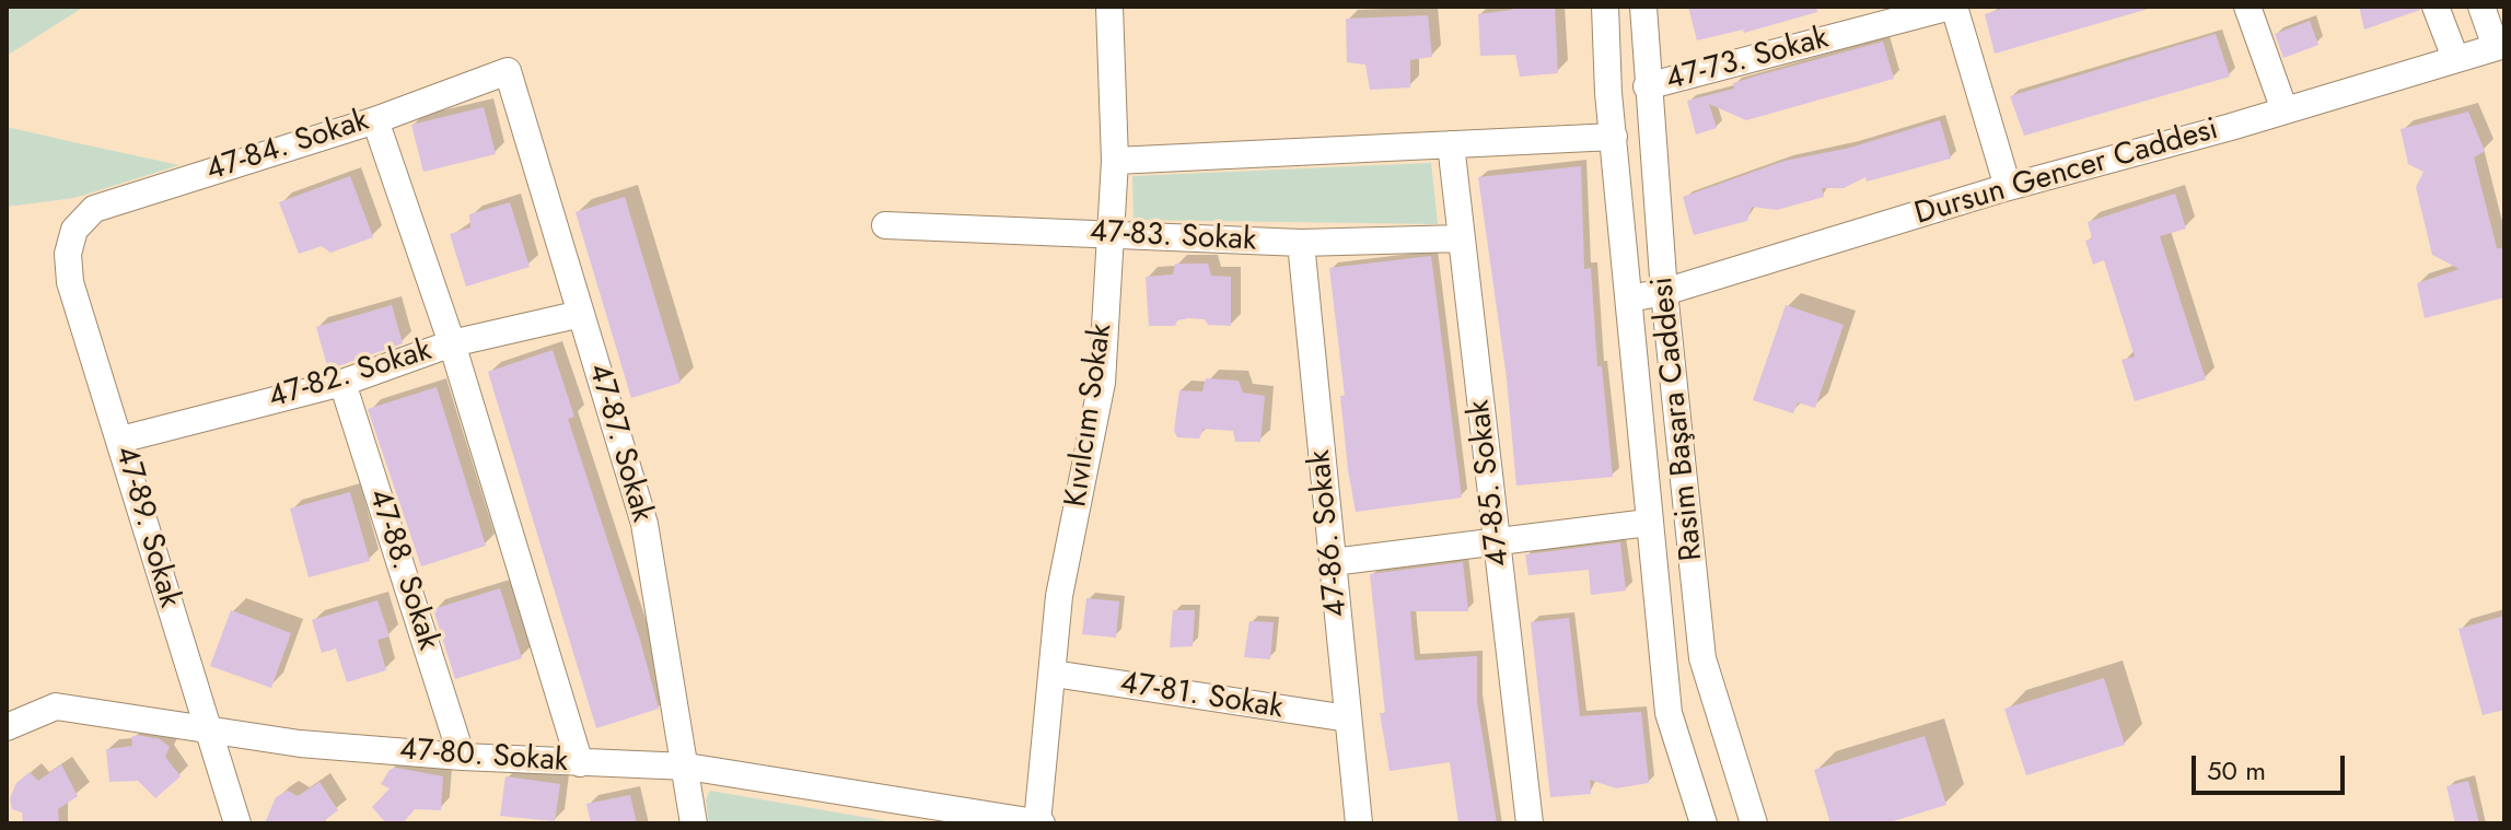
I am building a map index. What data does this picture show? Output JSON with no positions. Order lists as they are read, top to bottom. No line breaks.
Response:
{"streets":{"street":["47-73. Sokak","47-84. Sokak","Dursun Gencer Caddesi","47-83. Sokak","47-82. Sokak","Kıvılcım Sokak","Rasim Başara Caddesi","47-87. Sokak","47-85. Sokak","47-89. Sokak","47-86. Sokak","47-88. Sokak","47-81. Sokak","47-80. Sokak"]},"crossings":[["47-73. Sokak","Rasim Başara Caddesi"],["47-84. Sokak","47-87. Sokak"],["47-84. Sokak","47-89. Sokak"],["Dursun Gencer Caddesi","Rasim Başara Caddesi"],["47-83. Sokak","Kıvılcım Sokak"],["47-83. Sokak","47-85. Sokak"],["47-83. Sokak","47-86. Sokak"],["47-82. Sokak","47-87. Sokak"],["47-82. Sokak","47-89. Sokak"],["47-82. Sokak","47-88. Sokak"],["Kıvılcım Sokak","47-81. Sokak"],["Kıvılcım Sokak","47-80. Sokak"],["47-87. Sokak","47-80. Sokak"],["47-89. Sokak","47-80. Sokak"],["47-86. Sokak","47-81. Sokak"],["47-88. Sokak","47-80. Sokak"]],"scale_bar":"50 m"}
